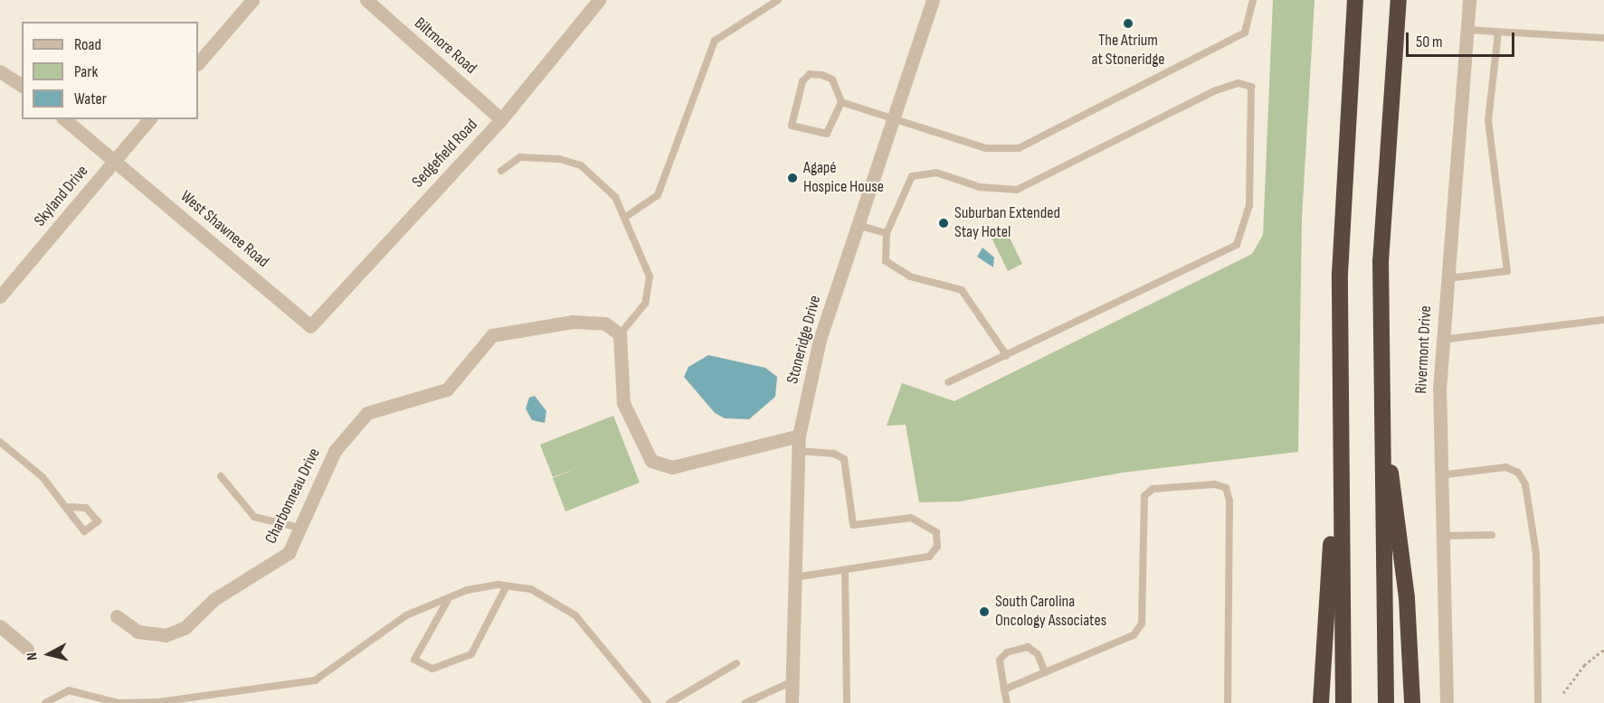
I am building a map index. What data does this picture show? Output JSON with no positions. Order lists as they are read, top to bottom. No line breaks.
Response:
{"streets":{"street":["Biltmore Road","Sedgefield Road","Skyland Drive","West Shawnee Road","Stoneridge Drive","Rivermont Drive","Charbonneau Drive"]},"crossings":[["Biltmore Road","Sedgefield Road"],["Sedgefield Road","West Shawnee Road"],["Skyland Drive","West Shawnee Road"]],"places":["The Atrium at Stoneridge","Agapé Hospice House","Suburban Extended Stay Hotel","South Carolina Oncology Associates"],"legend":["Road","Park","Water"],"scale_bar":"50 m","north":"left"}
